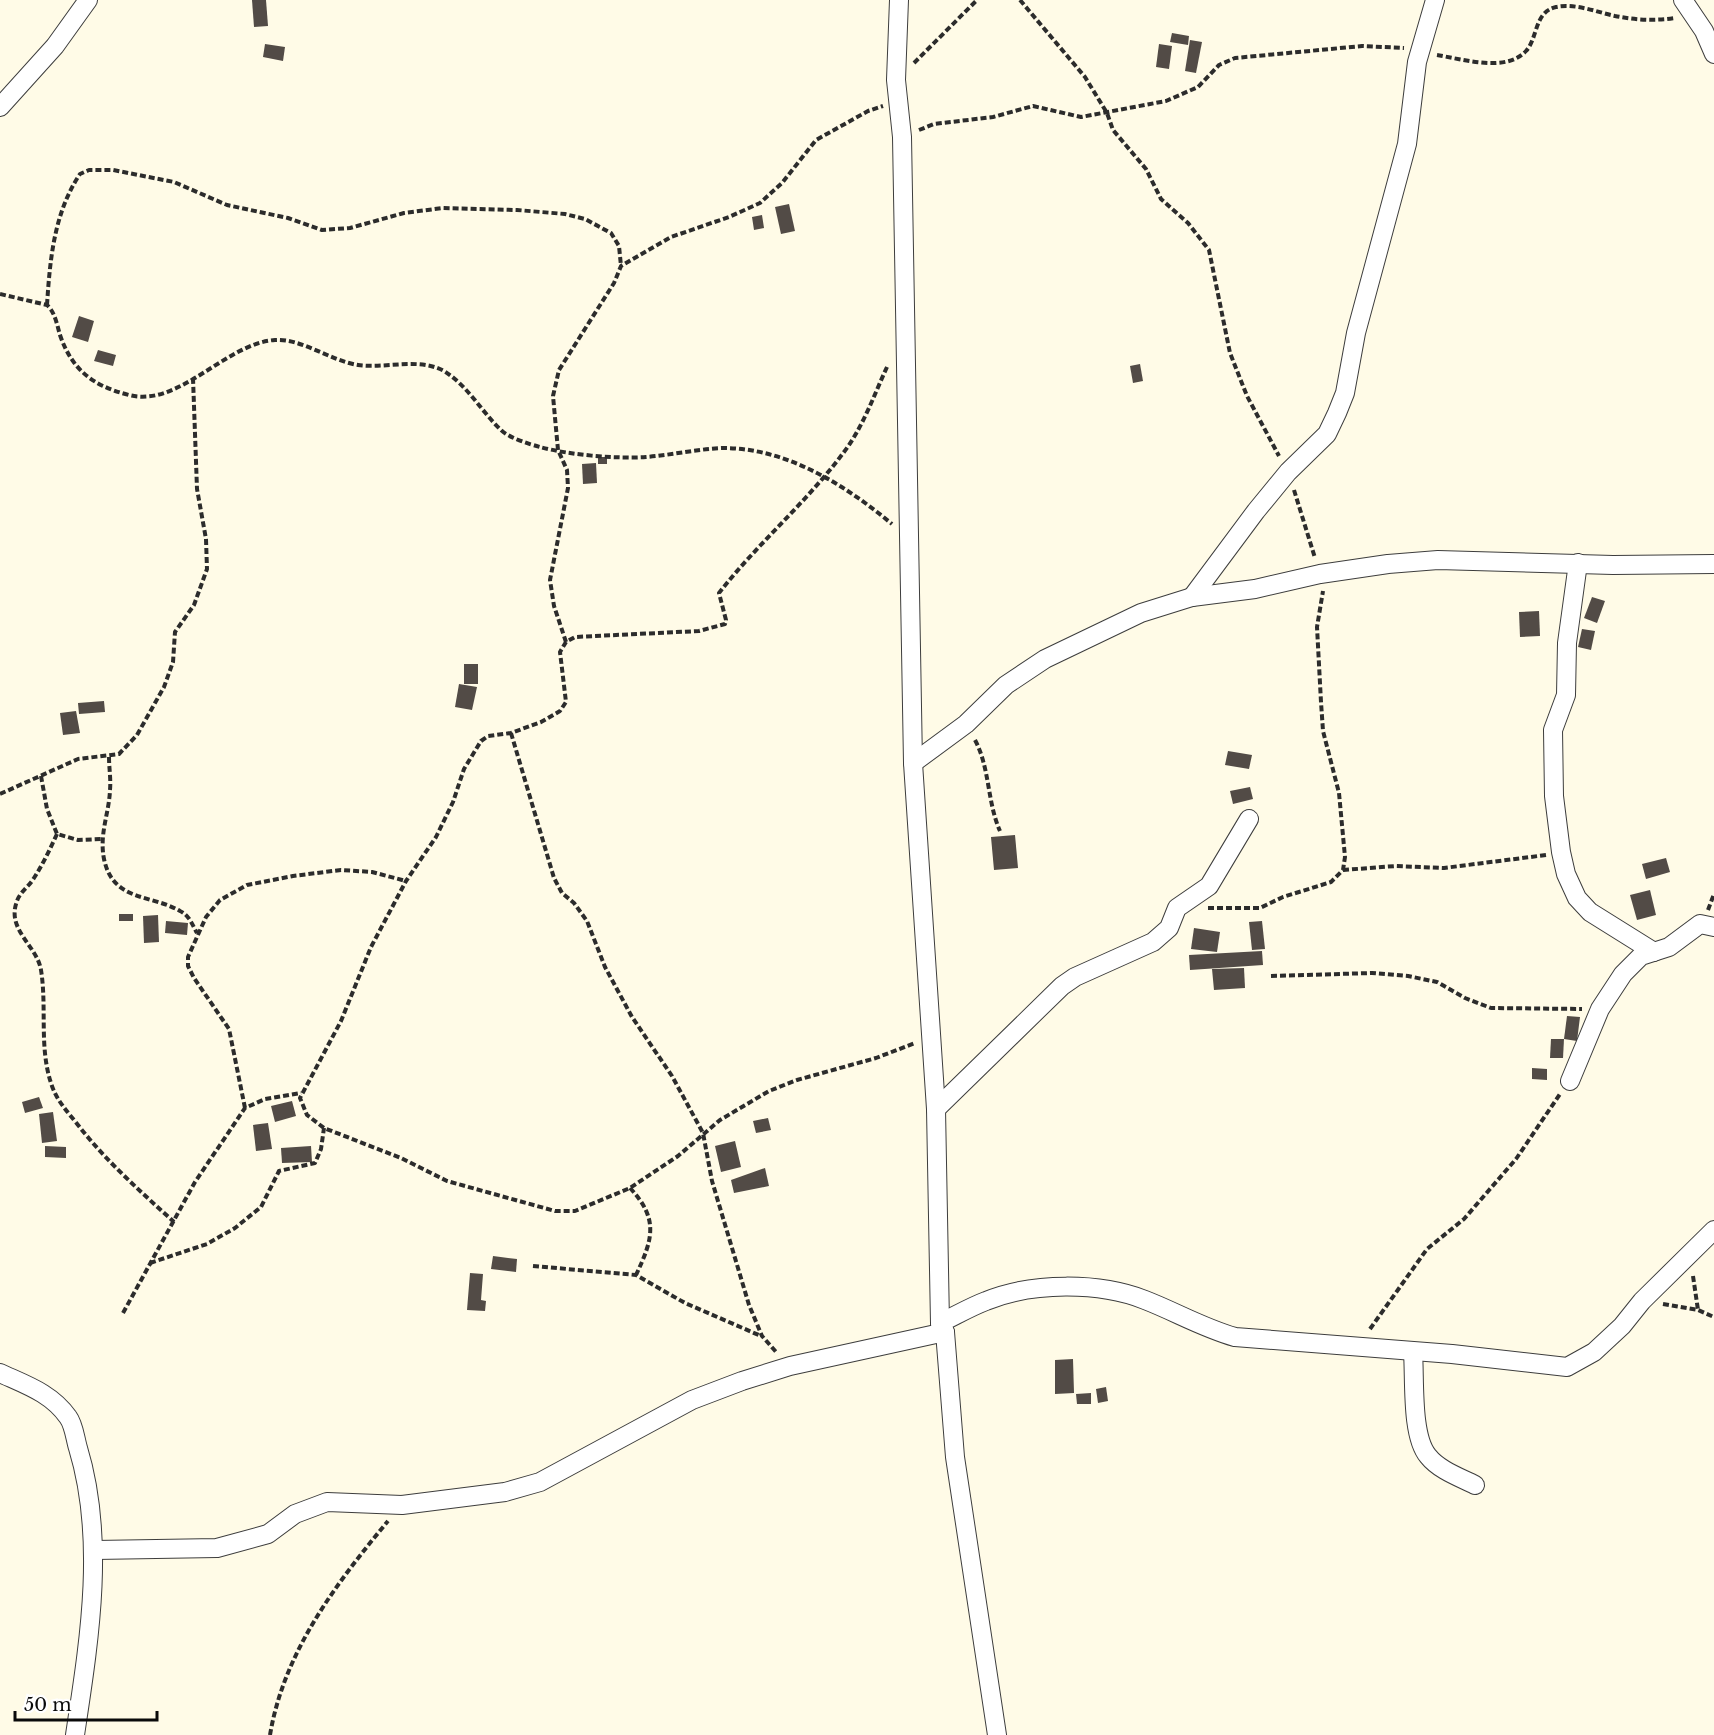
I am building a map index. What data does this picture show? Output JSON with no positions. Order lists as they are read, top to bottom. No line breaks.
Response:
{"scale_bar":"50 m"}
